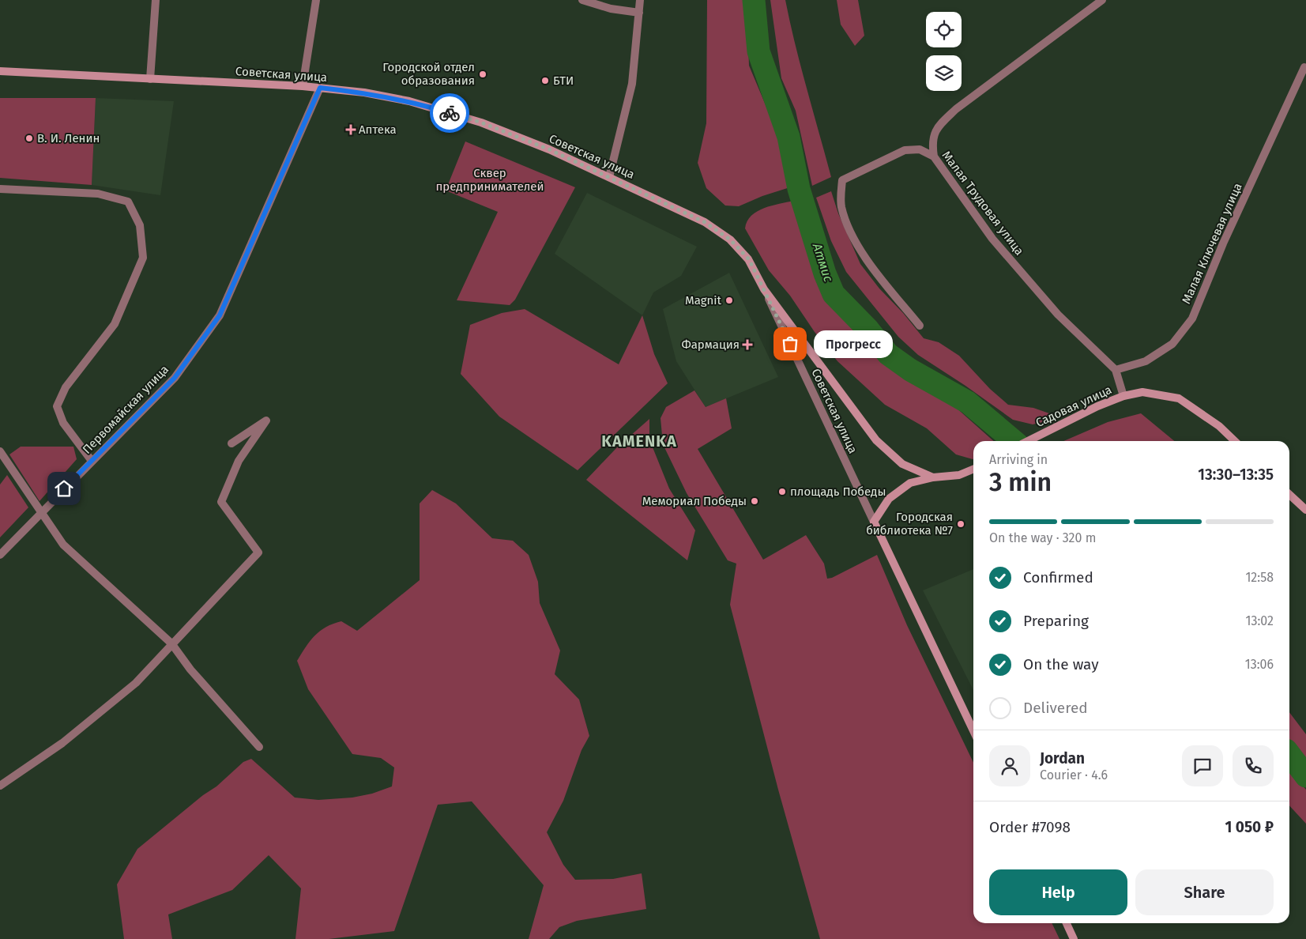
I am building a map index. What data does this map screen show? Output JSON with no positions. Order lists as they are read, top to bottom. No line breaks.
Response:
{"streets":{"main road":["Советская улица","Садовая улица"],"street":["Малая Трудовая улица","Малая Ключевая улица","Первомайская улица"]},"crossings":[["Советская улица","Первомайская улица"],["Малая Трудовая улица","Малая Ключевая улица"]],"districts":["KAMENKA"],"water":["Атмис"],"parks":["Сквер предпринимателей"],"places":{"other":["Городской отдел образования","БТИ","В. И. Ленин","Magnit","Прогресс","площадь Победы","Мемориал Победы","Городская библиотека №7"],"health":["Аптека","Фармация"]},"page":{"bubble":"Прогресс","heading":["3 min","Arriving in","13:30–13:35"],"panel":["Jordan","Courier · 4.6","Order #7098","1 050 ₽"],"bar":"On the way · 320 m","list":[["Confirmed","12:58"],["Preparing","13:02"],["On the way","13:06"],"Delivered"],"buttons":["Help","Share"]}}
